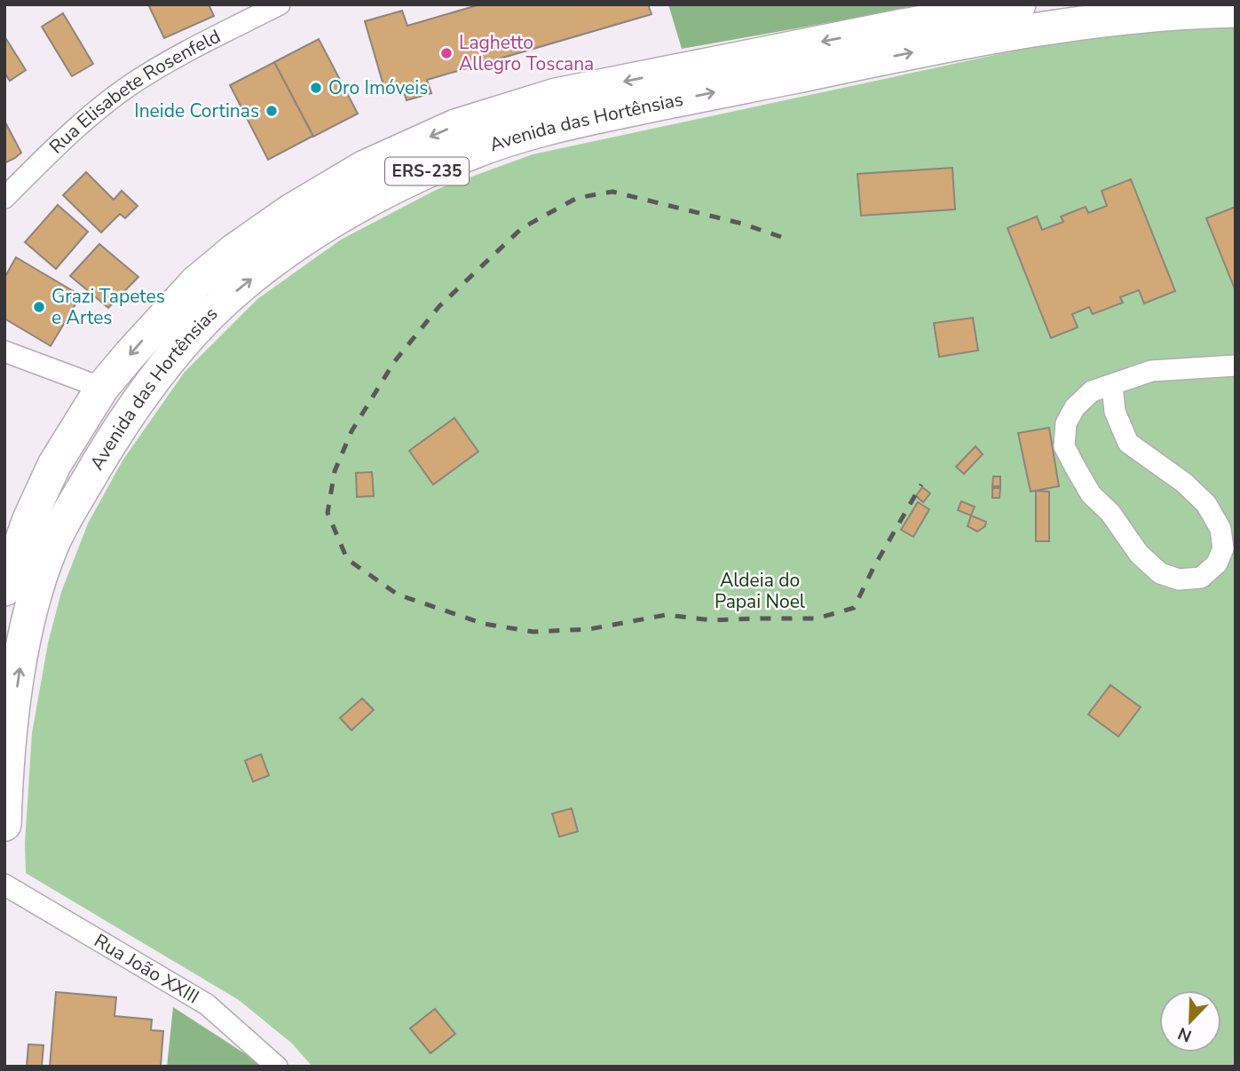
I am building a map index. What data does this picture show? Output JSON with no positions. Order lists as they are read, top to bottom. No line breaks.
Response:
{"streets":{"main road":["Avenida das Hortênsias","ERS-235"],"street":["Rua Elisabete Rosenfeld","Rua João XXIII"]},"parks":["Aldeia do Papai Noel"],"places":["Laghetto Allegro Toscana","Oro Imóveis","Ineide Cortinas","Grazi Tapetes e Artes"],"north":"bottom left"}
